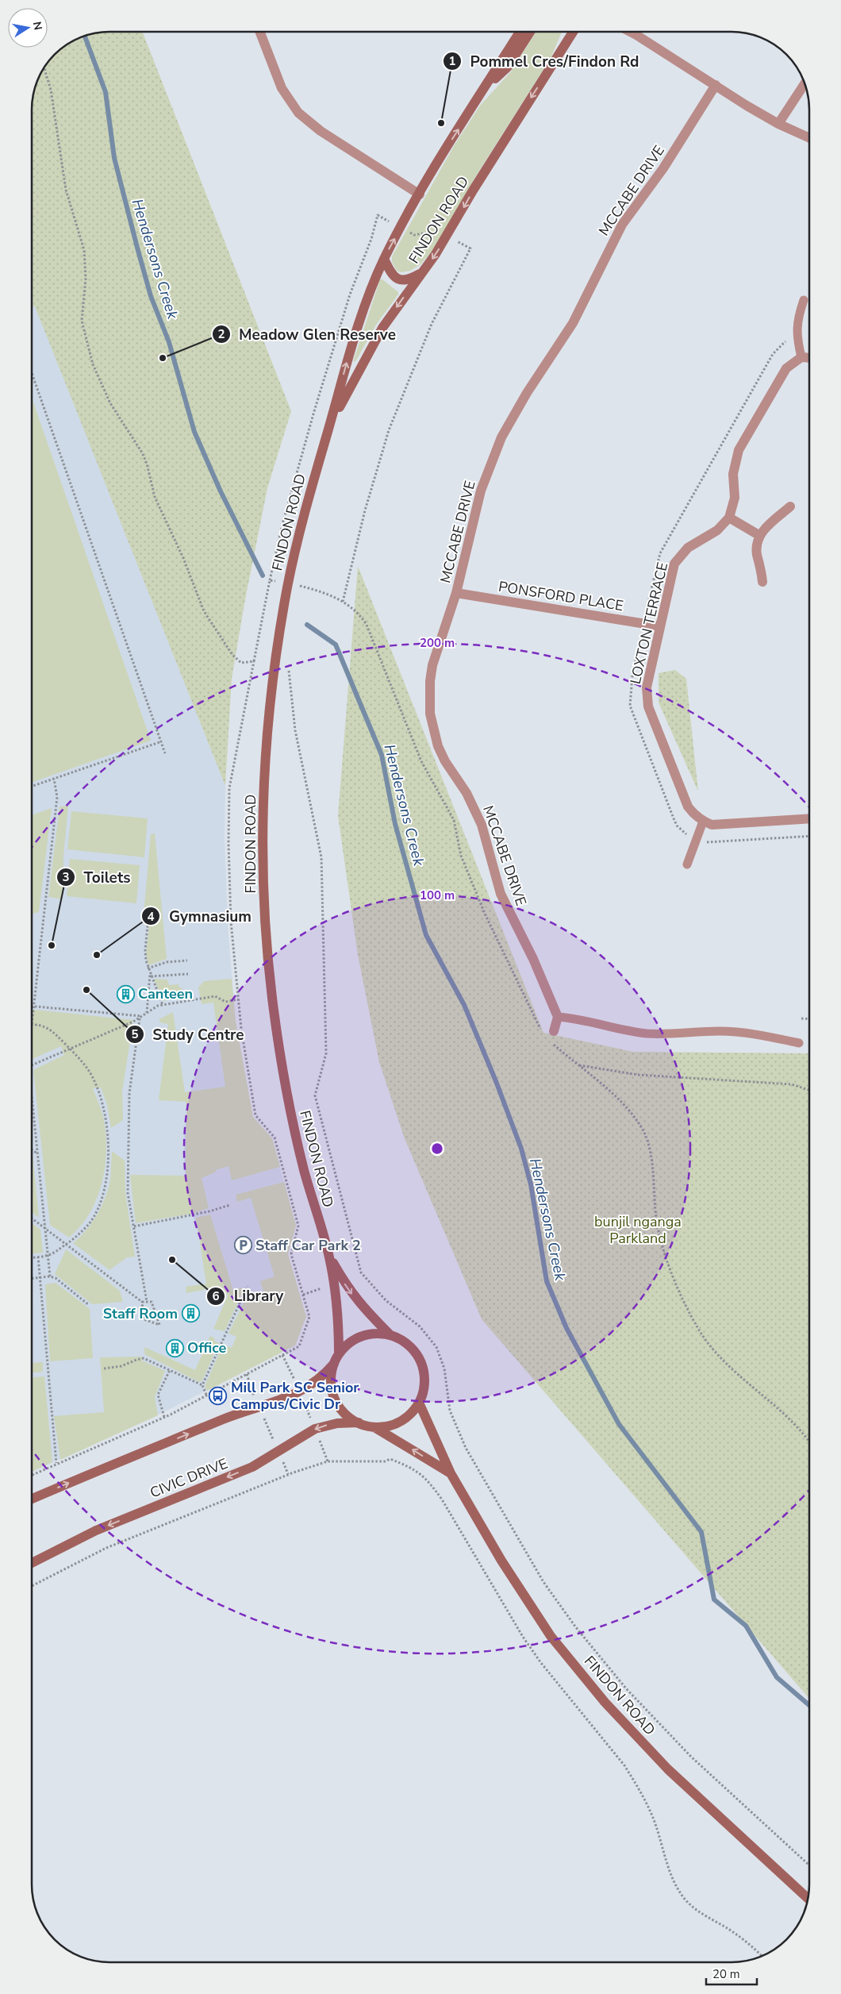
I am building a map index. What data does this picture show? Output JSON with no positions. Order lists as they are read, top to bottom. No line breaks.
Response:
{"streets":{"main road":["FINDON ROAD","CIVIC DRIVE"],"street":["MCCABE DRIVE","PONSFORD PLACE","LOXTON TERRACE"]},"crossings":[["MCCABE DRIVE","PONSFORD PLACE"],["FINDON ROAD","CIVIC DRIVE"],["PONSFORD PLACE","LOXTON TERRACE"]],"water":["Hendersons Creek"],"parks":["bunjil nganga Parkland"],"places":{"other":["Pommel Cres/Findon Rd","Meadow Glen Reserve","Toilets","Gymnasium","Study Centre","Library"],"building":["Canteen","Staff Room","Office"],"parking":["Staff Car Park 2"],"bus stop":["Mill Park SC Senior Campus/Civic Dr"]},"scale_bar":"20 m","north":"right","rings":["200 m","100 m"]}
